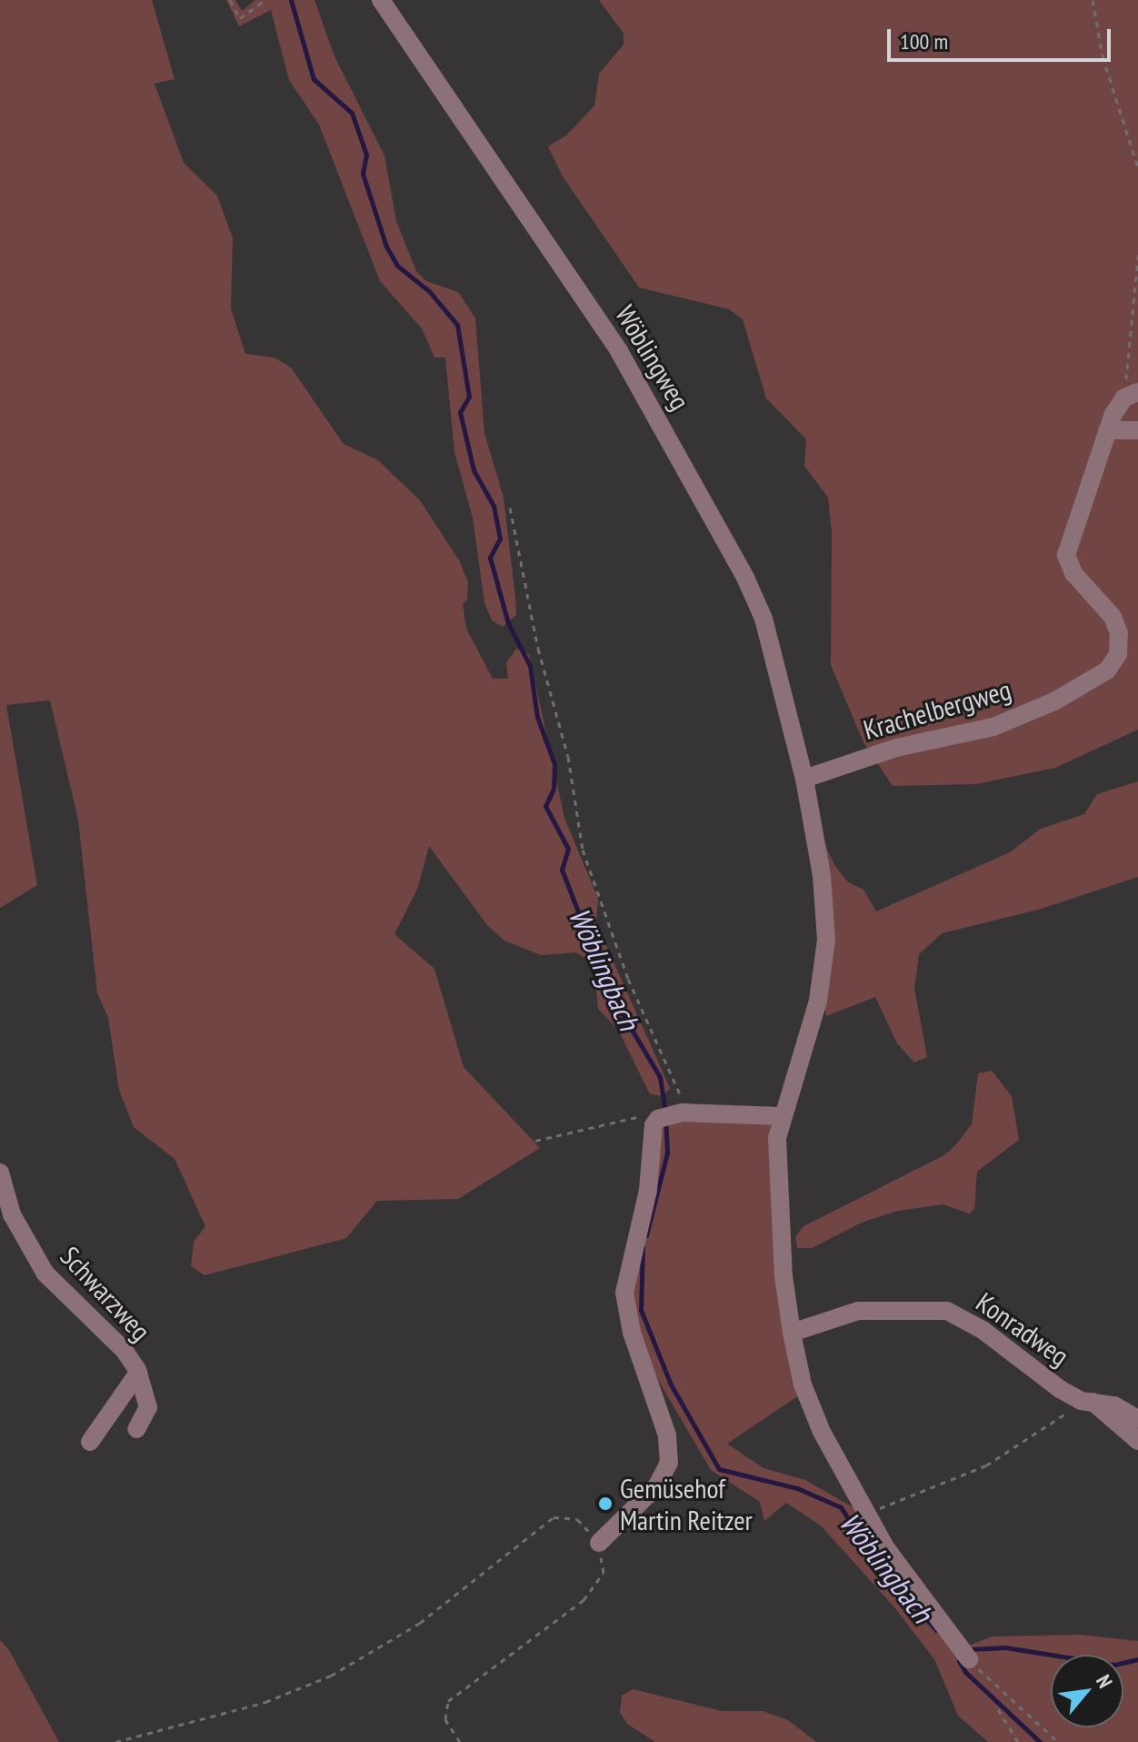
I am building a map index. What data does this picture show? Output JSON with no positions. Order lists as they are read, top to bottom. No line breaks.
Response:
{"streets":{"street":["Wöblingweg","Krachelbergweg","Schwarzweg","Konradweg"]},"crossings":[["Wöblingweg","Krachelbergweg"],["Wöblingweg","Konradweg"]],"water":["Wöblingbach"],"places":["Gemüsehof Martin Reitzer"],"scale_bar":"100 m","north":"top right"}
